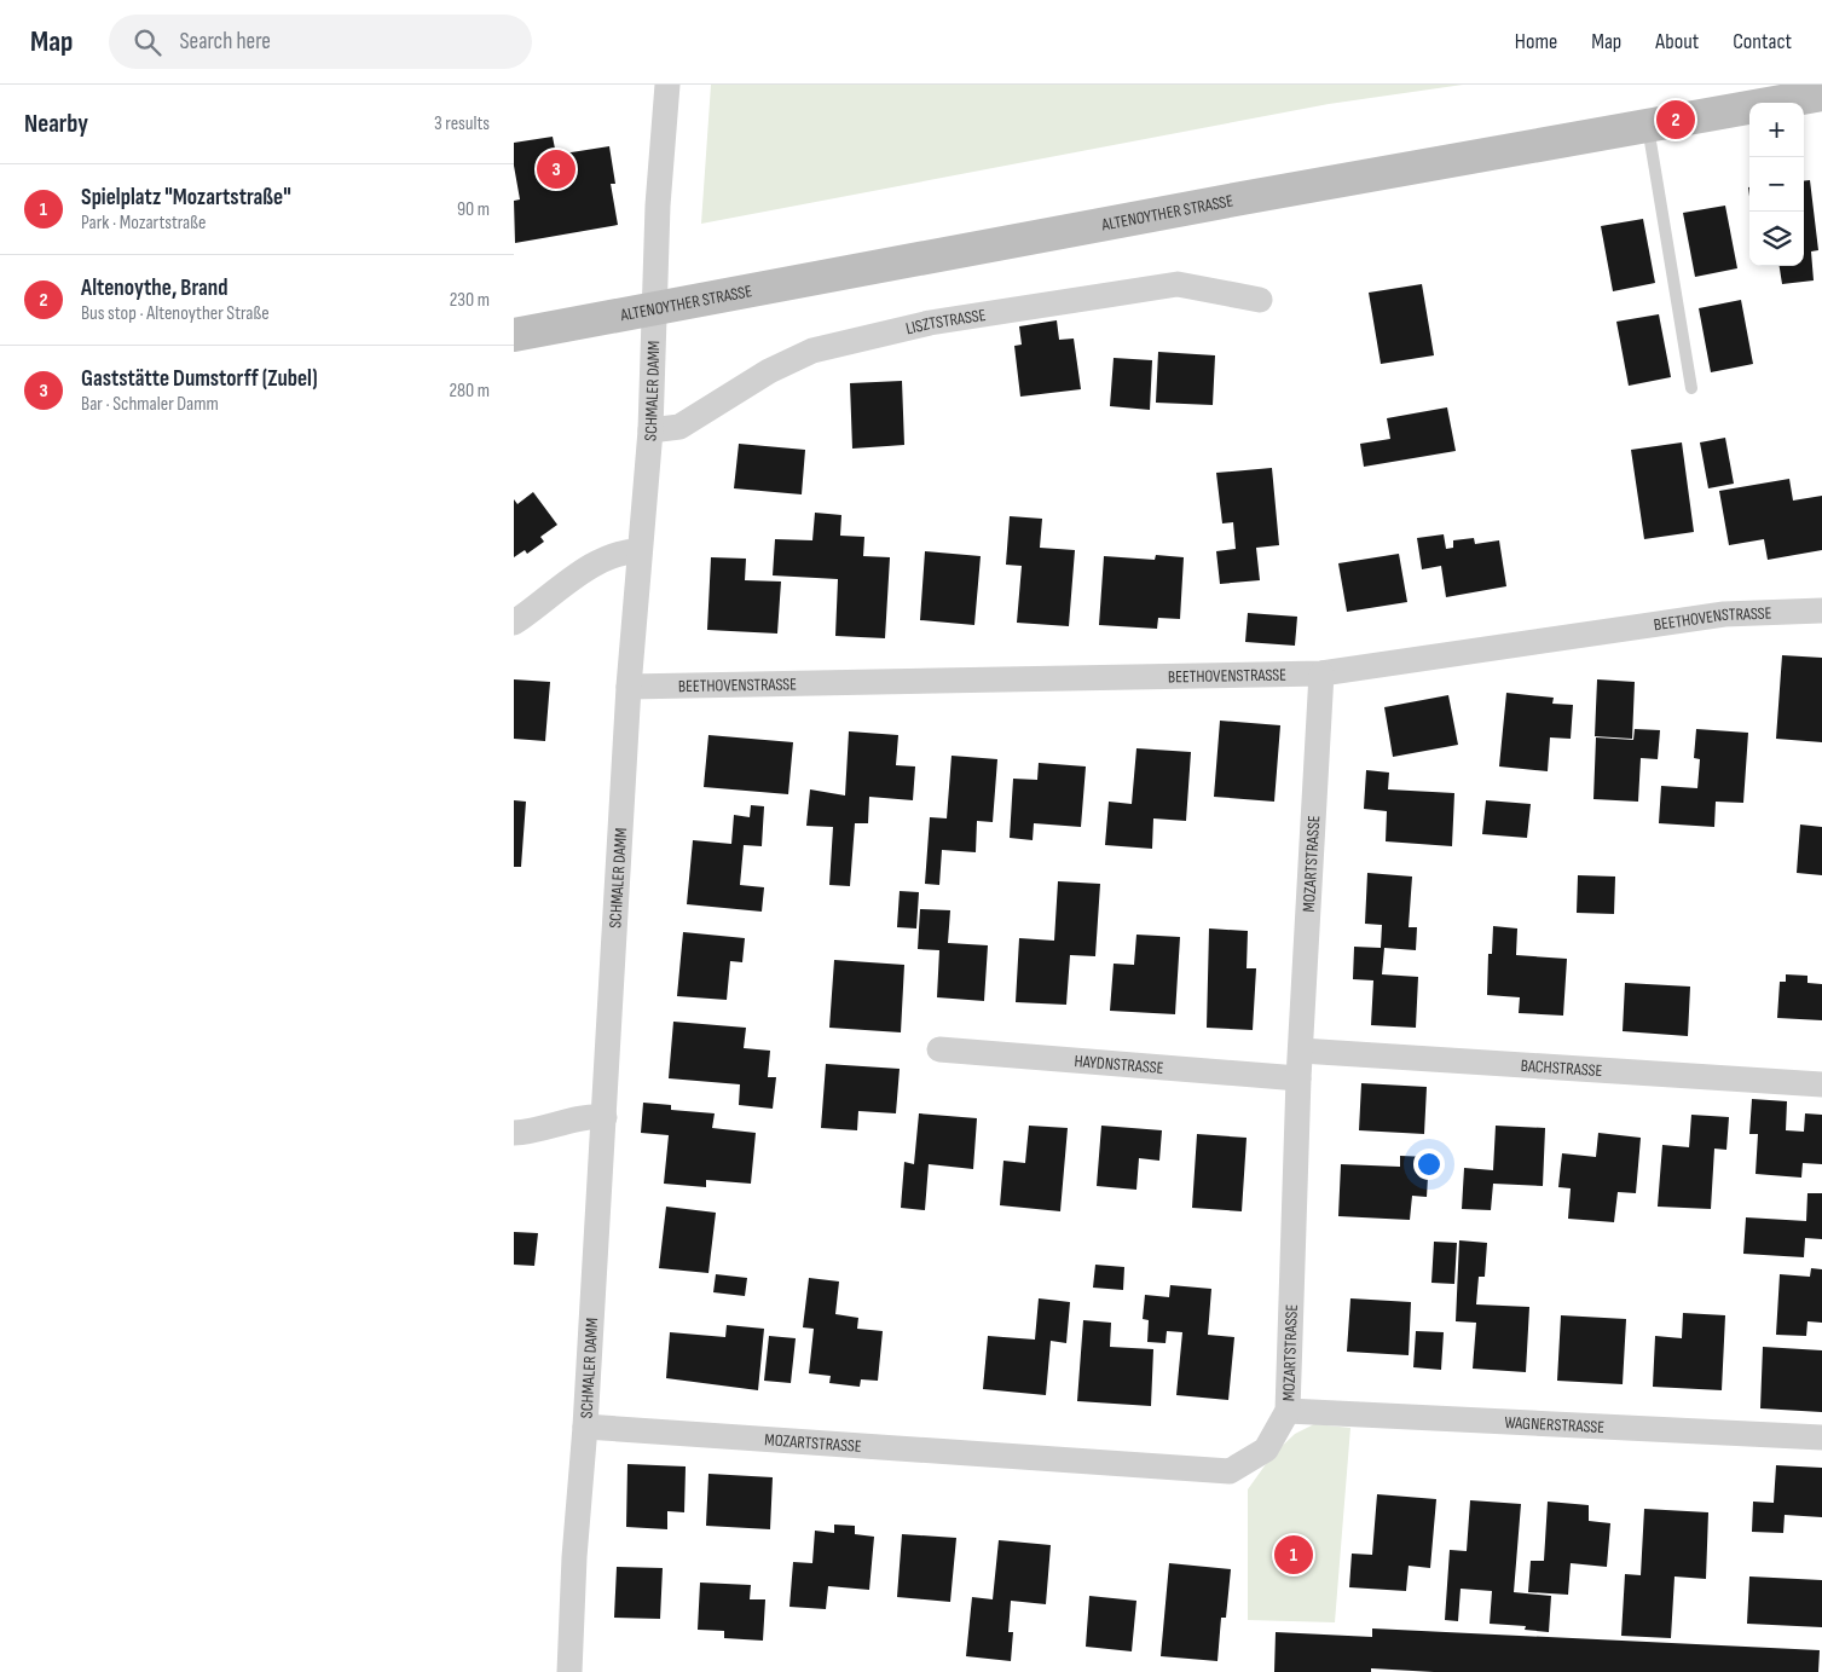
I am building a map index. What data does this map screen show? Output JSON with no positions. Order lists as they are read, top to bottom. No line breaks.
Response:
{"streets":{"main road":["ALTENOYTHER STRASSE"],"street":["LISZTSTRASSE","SCHMALER DAMM","BEETHOVENSTRASSE","MOZARTSTRASSE","HAYDNSTRASSE","BACHSTRASSE","WAGNERSTRASSE"]},"crossings":[["ALTENOYTHER STRASSE","SCHMALER DAMM"],["LISZTSTRASSE","SCHMALER DAMM"],["SCHMALER DAMM","BEETHOVENSTRASSE"],["SCHMALER DAMM","MOZARTSTRASSE"],["BEETHOVENSTRASSE","MOZARTSTRASSE"],["MOZARTSTRASSE","HAYDNSTRASSE"],["MOZARTSTRASSE","BACHSTRASSE"],["MOZARTSTRASSE","WAGNERSTRASSE"]],"page":{"header":"Map","search":"Search here","nav":["Home","Map","About","Contact"],"heading":["Nearby","3 results"],"pins":["2","3","1"],"map_buttons":["+","−"],"list":[{"mark":"1","name":"Spielplatz \"Mozartstraße\"","note":"Park · Mozartstraße","value":"90 m"},{"mark":"2","name":"Altenoythe, Brand","note":"Bus stop · Altenoyther Straße","value":"230 m"},{"mark":"3","name":"Gaststätte Dumstorff (Zubel)","note":"Bar · Schmaler Damm","value":"280 m"}]}}
